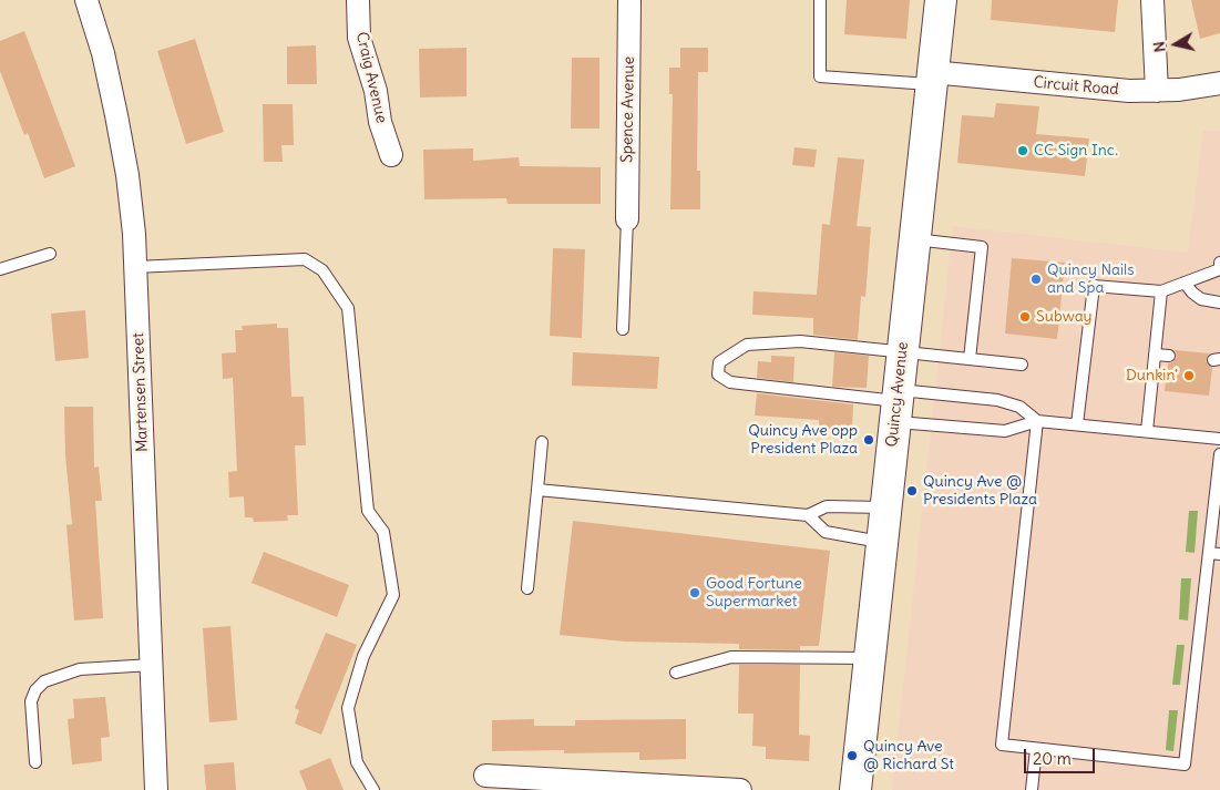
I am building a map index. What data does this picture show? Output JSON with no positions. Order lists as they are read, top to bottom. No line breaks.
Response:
{"streets":{"main road":["Quincy Avenue"],"street":["Craig Avenue","Circuit Road","Spence Avenue","Martensen Street"]},"crossings":[["Circuit Road","Quincy Avenue"]],"places":["CC Sign Inc.","Quincy Nails and Spa","Subway","Dunkin'","Quincy Ave opp President Plaza","Quincy Ave @ Presidents Plaza","Good Fortune Supermarket","Quincy Ave @ Richard St"],"scale_bar":"20 m","north":"left"}
